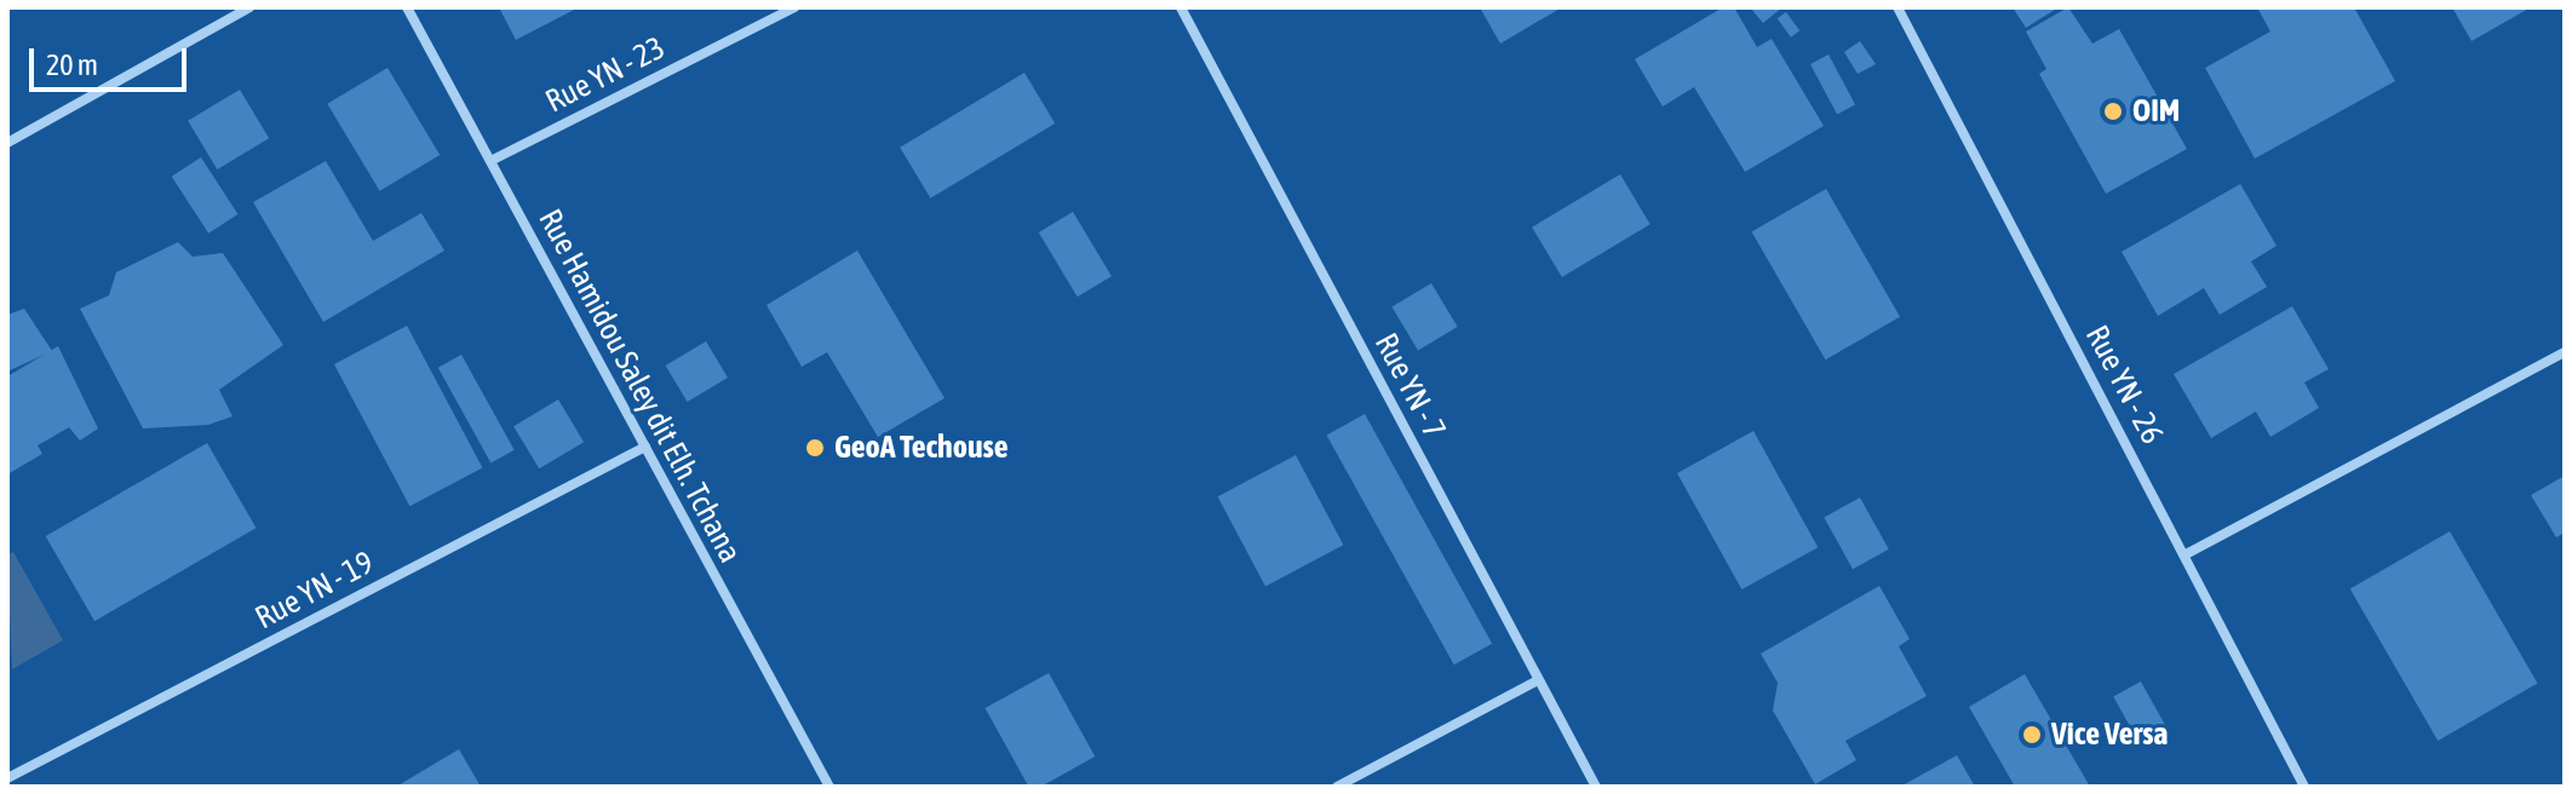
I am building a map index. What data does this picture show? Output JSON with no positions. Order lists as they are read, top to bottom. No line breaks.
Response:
{"streets":{"street":["Rue YN - 23","Rue YN - 26","Rue Hamidou Saley dit Elh. Tchana","Rue YN - 7","Rue YN - 19"]},"crossings":[["Rue YN - 23","Rue Hamidou Saley dit Elh. Tchana"],["Rue Hamidou Saley dit Elh. Tchana","Rue YN - 19"]],"places":["OIM","GeoA Techouse","Vice Versa"],"scale_bar":"20 m"}
